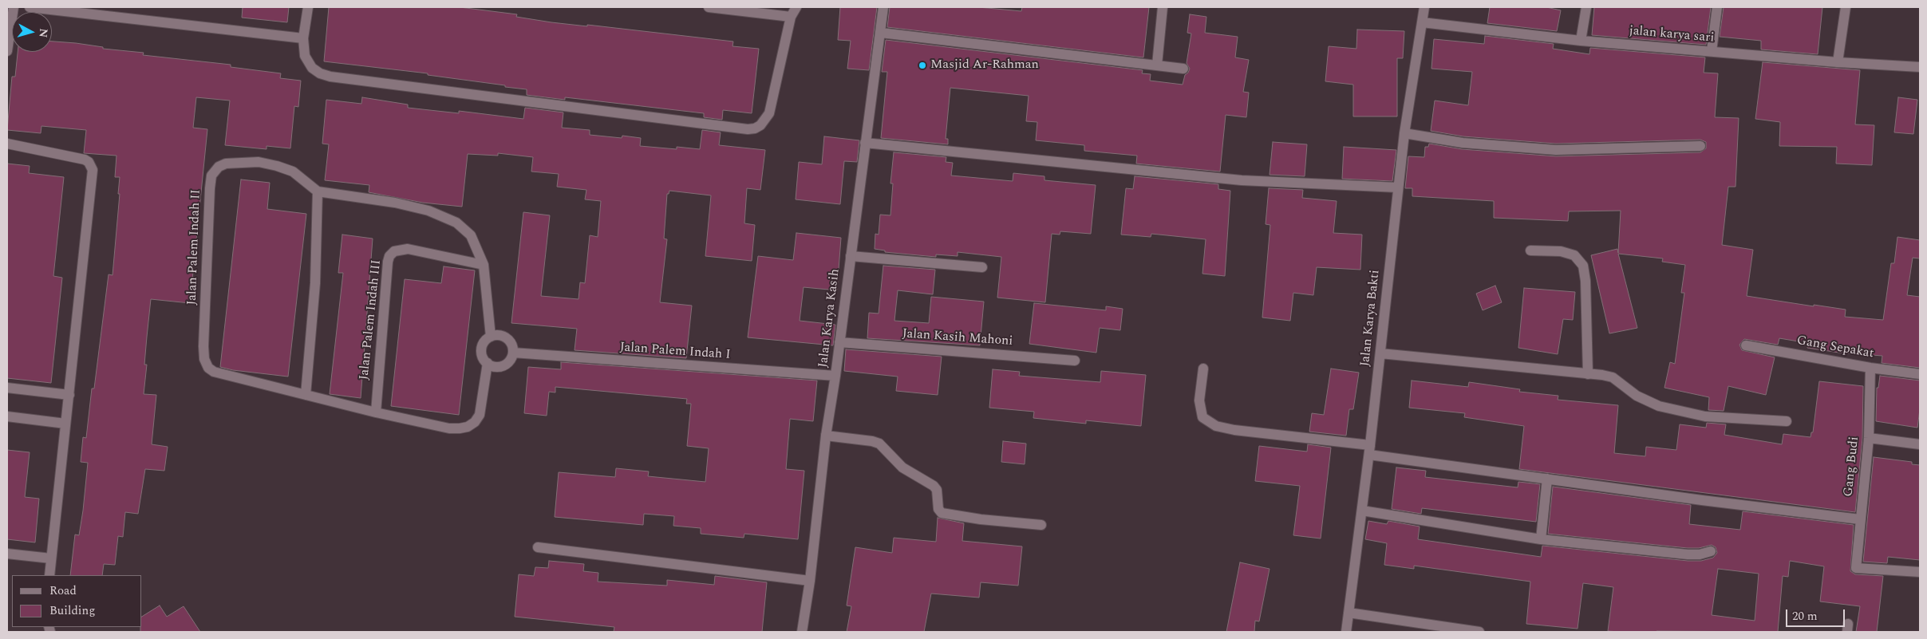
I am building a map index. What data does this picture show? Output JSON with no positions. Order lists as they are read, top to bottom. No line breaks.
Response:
{"streets":{"street":["jalan karya sari","Jalan Palem Indah II","Jalan Karya Kasih","Jalan Karya Bakti","Jalan Palem Indah III","Jalan Kasih Mahoni","Gang Sepakat","Jalan Palem Indah I","Gang Budi"]},"crossings":[["jalan karya sari","Jalan Karya Bakti"],["Jalan Palem Indah II","Jalan Palem Indah III"],["Jalan Palem Indah II","Jalan Palem Indah I"],["Jalan Karya Kasih","Jalan Kasih Mahoni"],["Jalan Karya Kasih","Jalan Palem Indah I"],["Gang Sepakat","Gang Budi"]],"places":["Masjid Ar-Rahman"],"legend":["Road","Building"],"scale_bar":"20 m","north":"right"}
